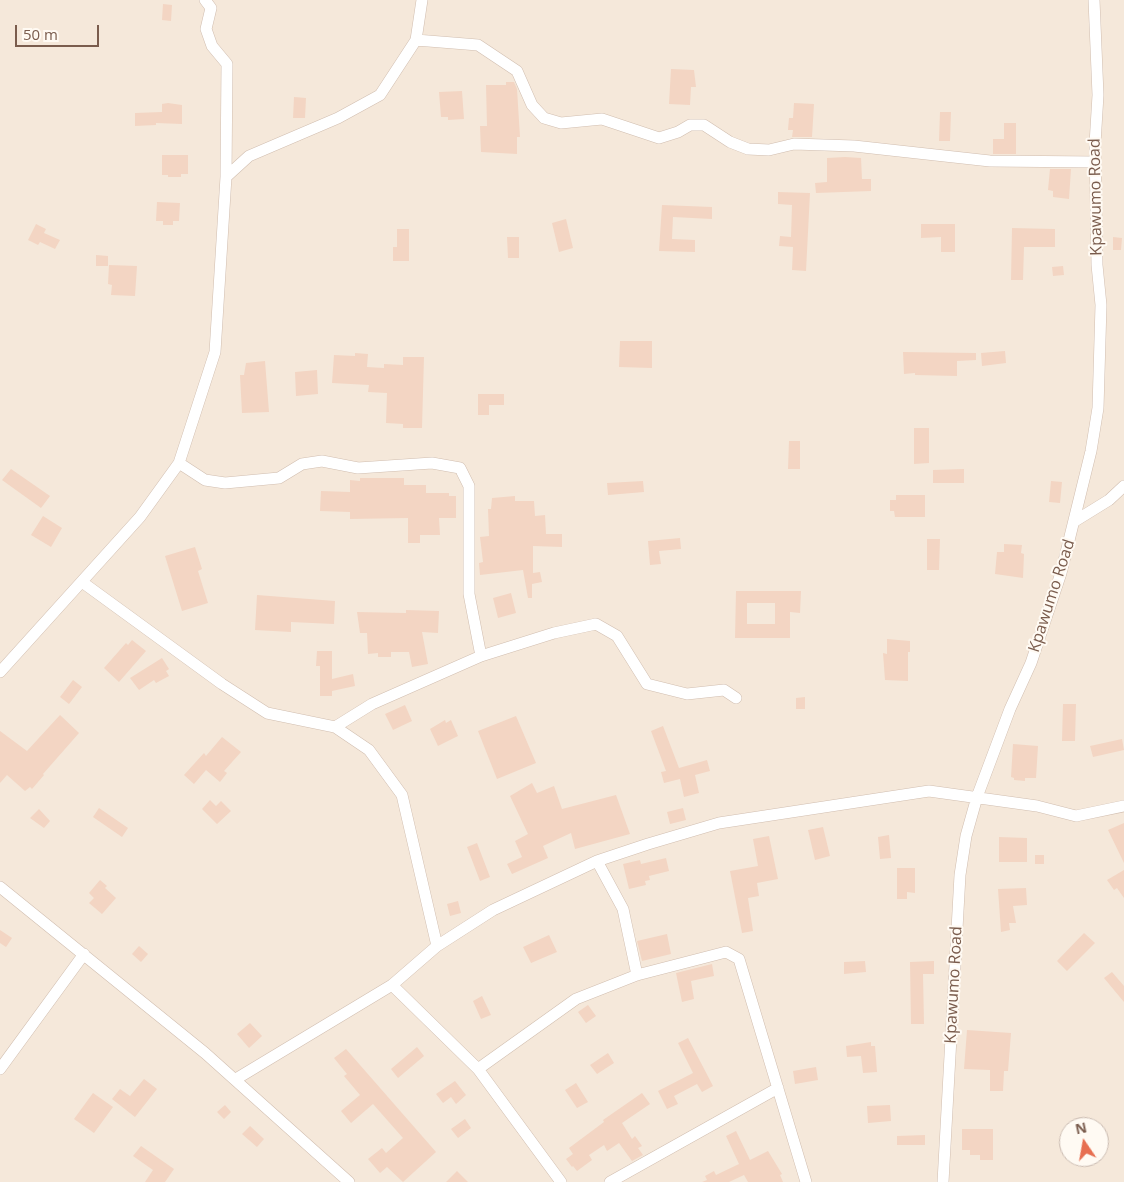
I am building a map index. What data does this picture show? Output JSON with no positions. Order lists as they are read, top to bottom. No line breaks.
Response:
{"streets":{"street":["Kpawumo Road"]},"scale_bar":"50 m","north":"top"}
